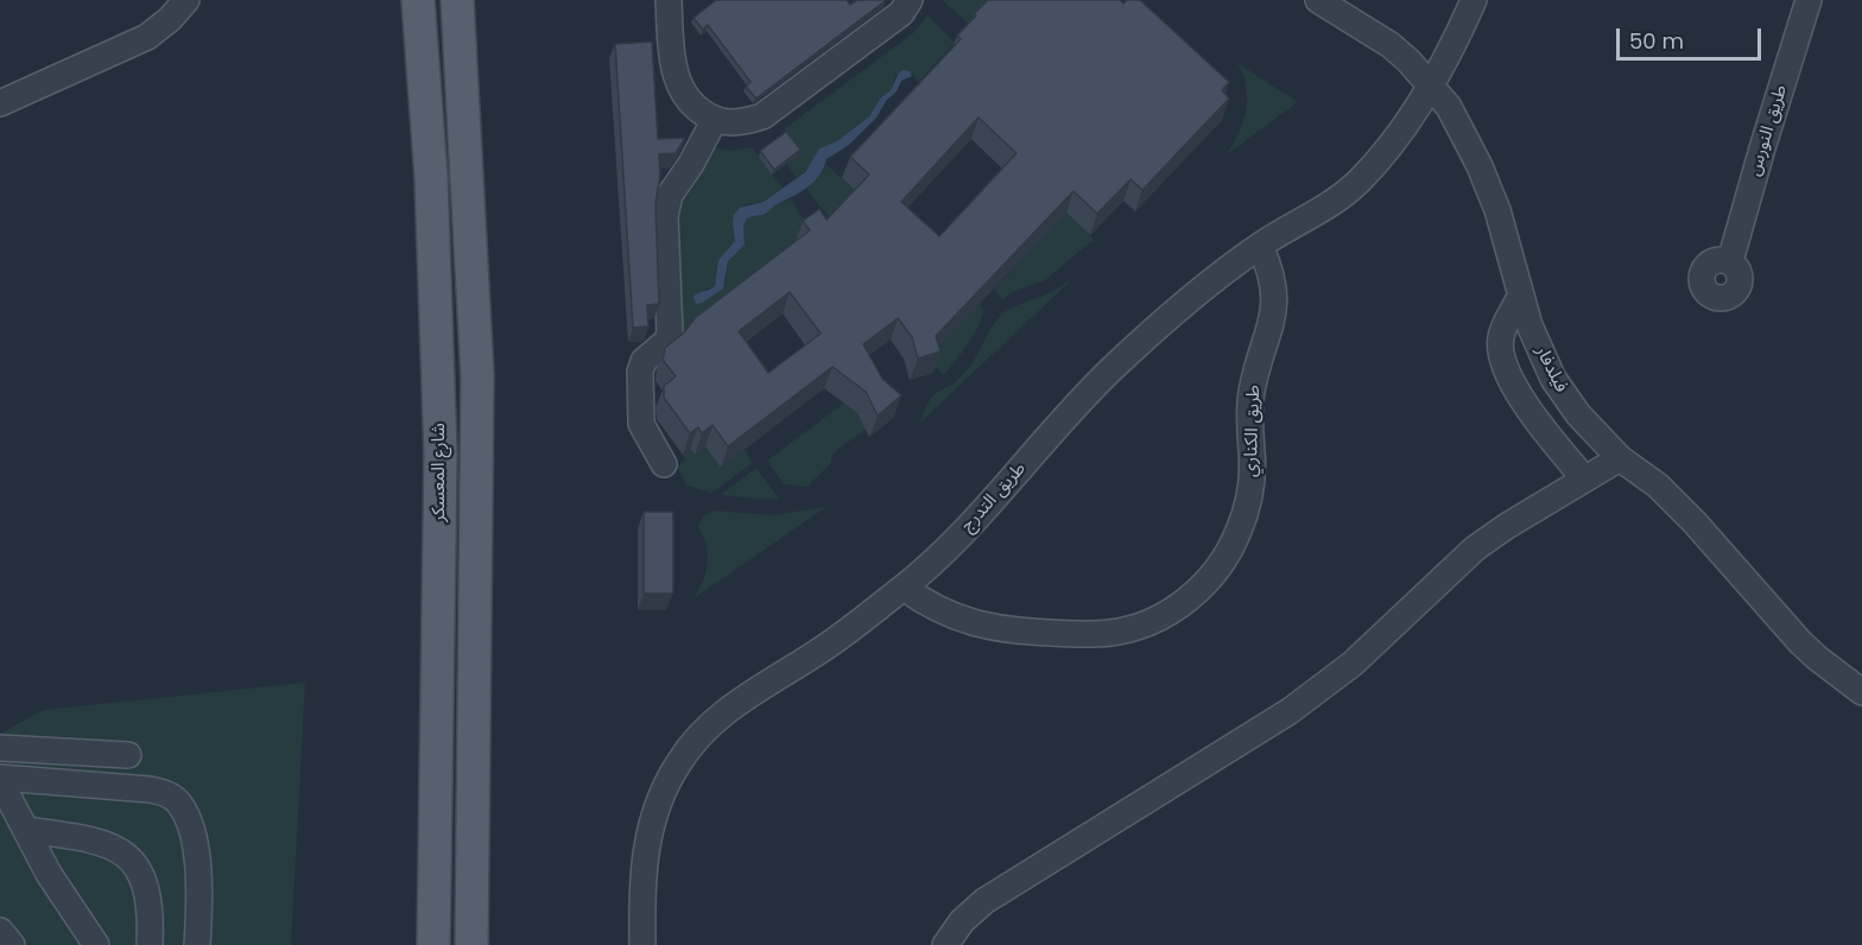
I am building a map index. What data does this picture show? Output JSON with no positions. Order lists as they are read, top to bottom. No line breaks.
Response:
{"streets":{"main road":["شارع المعسكر"],"street":["طريق النورس","فيلدفار","طريق الكناري","طريق التدرج"]},"crossings":[["فيلدفار","طريق التدرج"],["طريق الكناري","طريق التدرج"]],"scale_bar":"50 m"}
